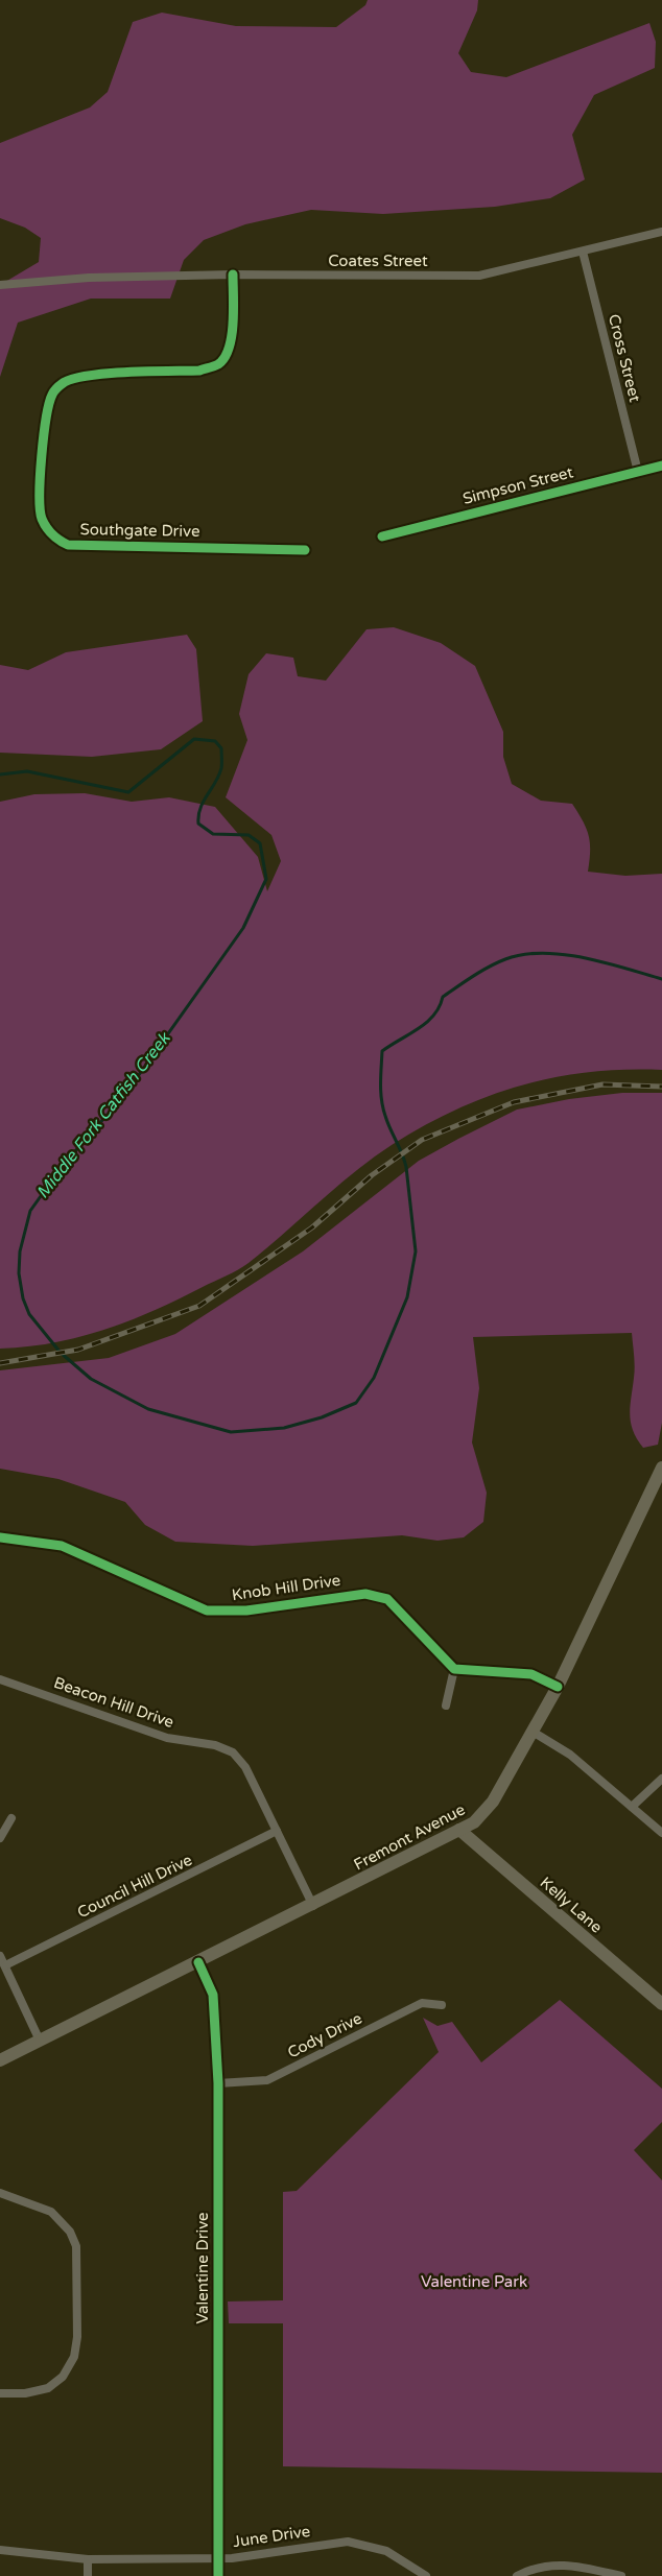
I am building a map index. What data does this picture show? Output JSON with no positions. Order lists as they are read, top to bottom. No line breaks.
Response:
{"streets":{"main road":["Fremont Avenue","Kelly Lane"],"street":["Coates Street","Cross Street","Simpson Street","Southgate Drive","Knob Hill Drive","Beacon Hill Drive","Council Hill Drive","Cody Drive","Valentine Drive","June Drive"]},"crossings":[["Coates Street","Cross Street"],["Coates Street","Southgate Drive"],["Cross Street","Simpson Street"],["Beacon Hill Drive","Fremont Avenue"],["Beacon Hill Drive","Council Hill Drive"],["Fremont Avenue","Kelly Lane"],["Fremont Avenue","Valentine Drive"],["Cody Drive","Valentine Drive"],["Valentine Drive","June Drive"]],"water":["Middle Fork Catfish Creek"],"parks":["Valentine Park"]}
